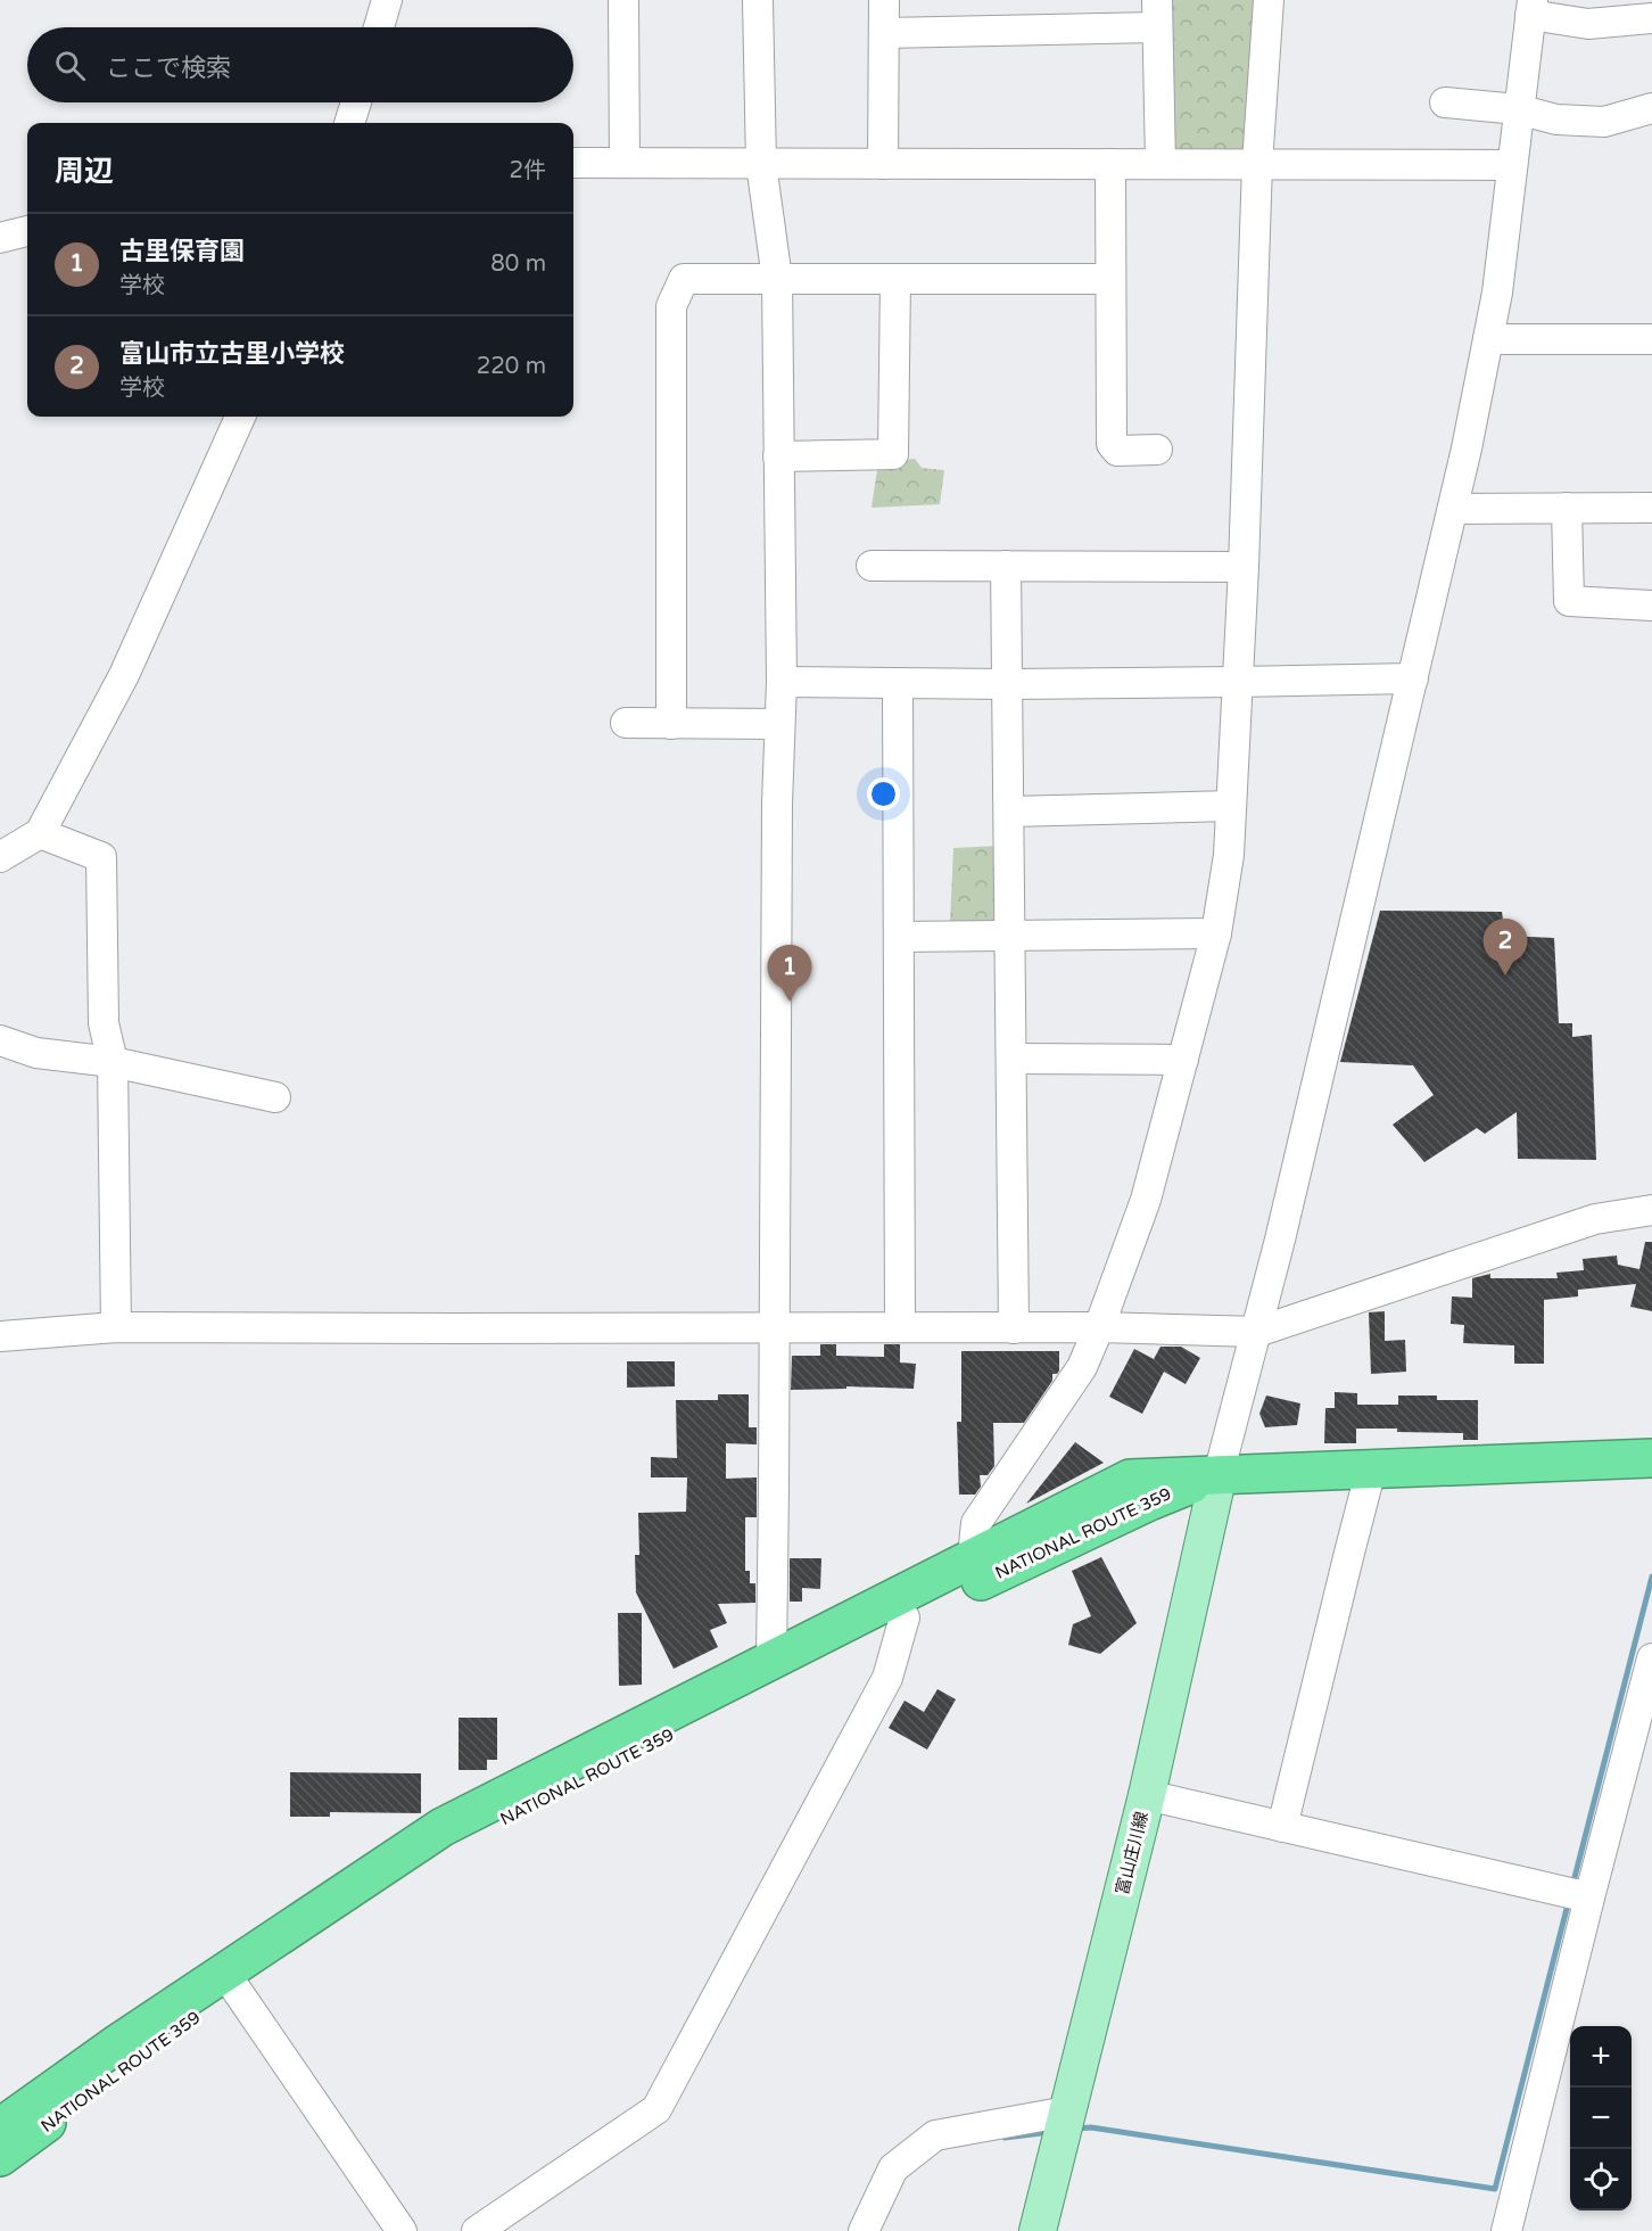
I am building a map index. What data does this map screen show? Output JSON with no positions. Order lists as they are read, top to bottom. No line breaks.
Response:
{"streets":{"highway":["NATIONAL ROUTE 359"],"main road":["富山庄川線"]},"crossings":[["NATIONAL ROUTE 359","富山庄川線"]],"page":{"search":"ここで検索","heading":["周辺","2件"],"list":[{"mark":"1","name":"古里保育園","note":"学校","value":"80 m"},{"mark":"2","name":"富山市立古里小学校","note":"学校","value":"220 m"}],"pins":["2","1"],"map_buttons":["+","−"]}}
